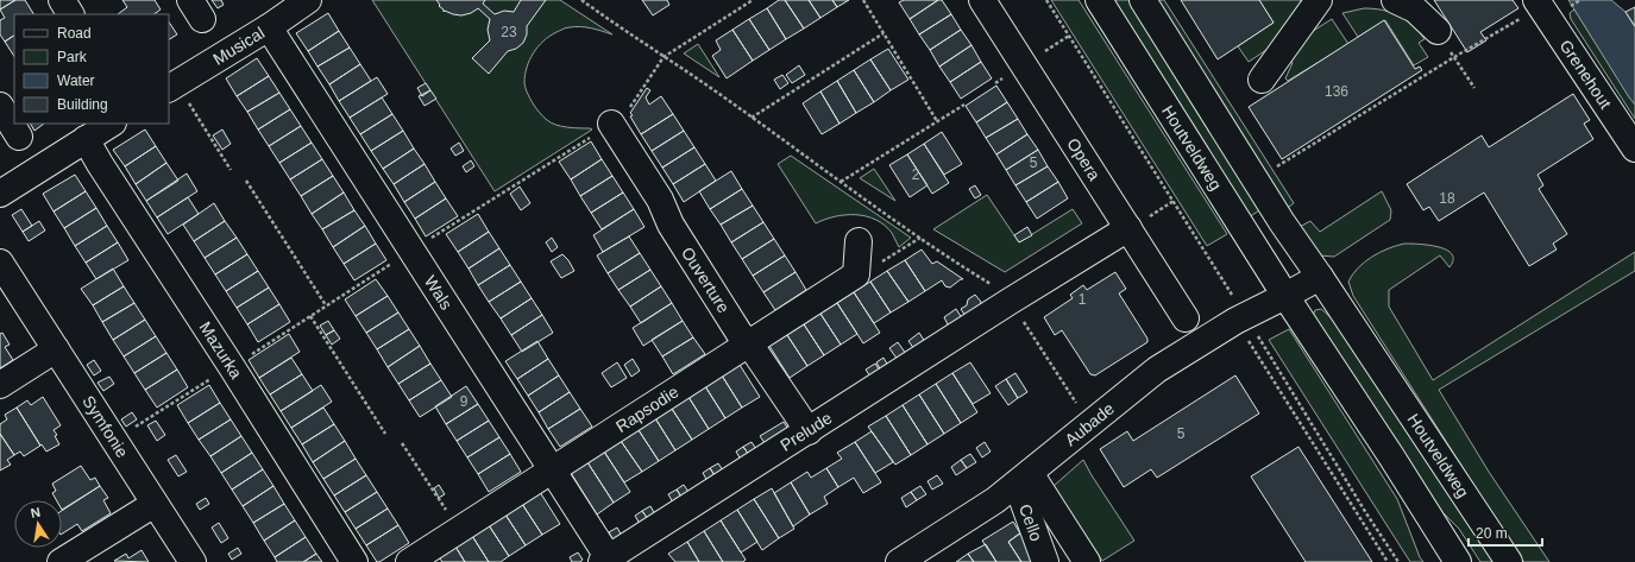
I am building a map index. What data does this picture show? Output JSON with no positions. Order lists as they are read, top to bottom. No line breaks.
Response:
{"streets":{"street":["Musical","Grenehout","Houtveldweg","Opera","Ouverture","Wals","Mazurka","Rapsodie","Aubade","Symfonie","Prelude","Cello"]},"crossings":[["Musical","Wals"],["Houtveldweg","Aubade"],["Opera","Prelude"],["Ouverture","Rapsodie"],["Ouverture","Prelude"],["Wals","Rapsodie"],["Wals","Prelude"],["Aubade","Cello"]],"house_numbers":["23","136","5","2","18","1","9","5"],"legend":["Road","Park","Water","Building"],"scale_bar":"20 m","north":"top"}
